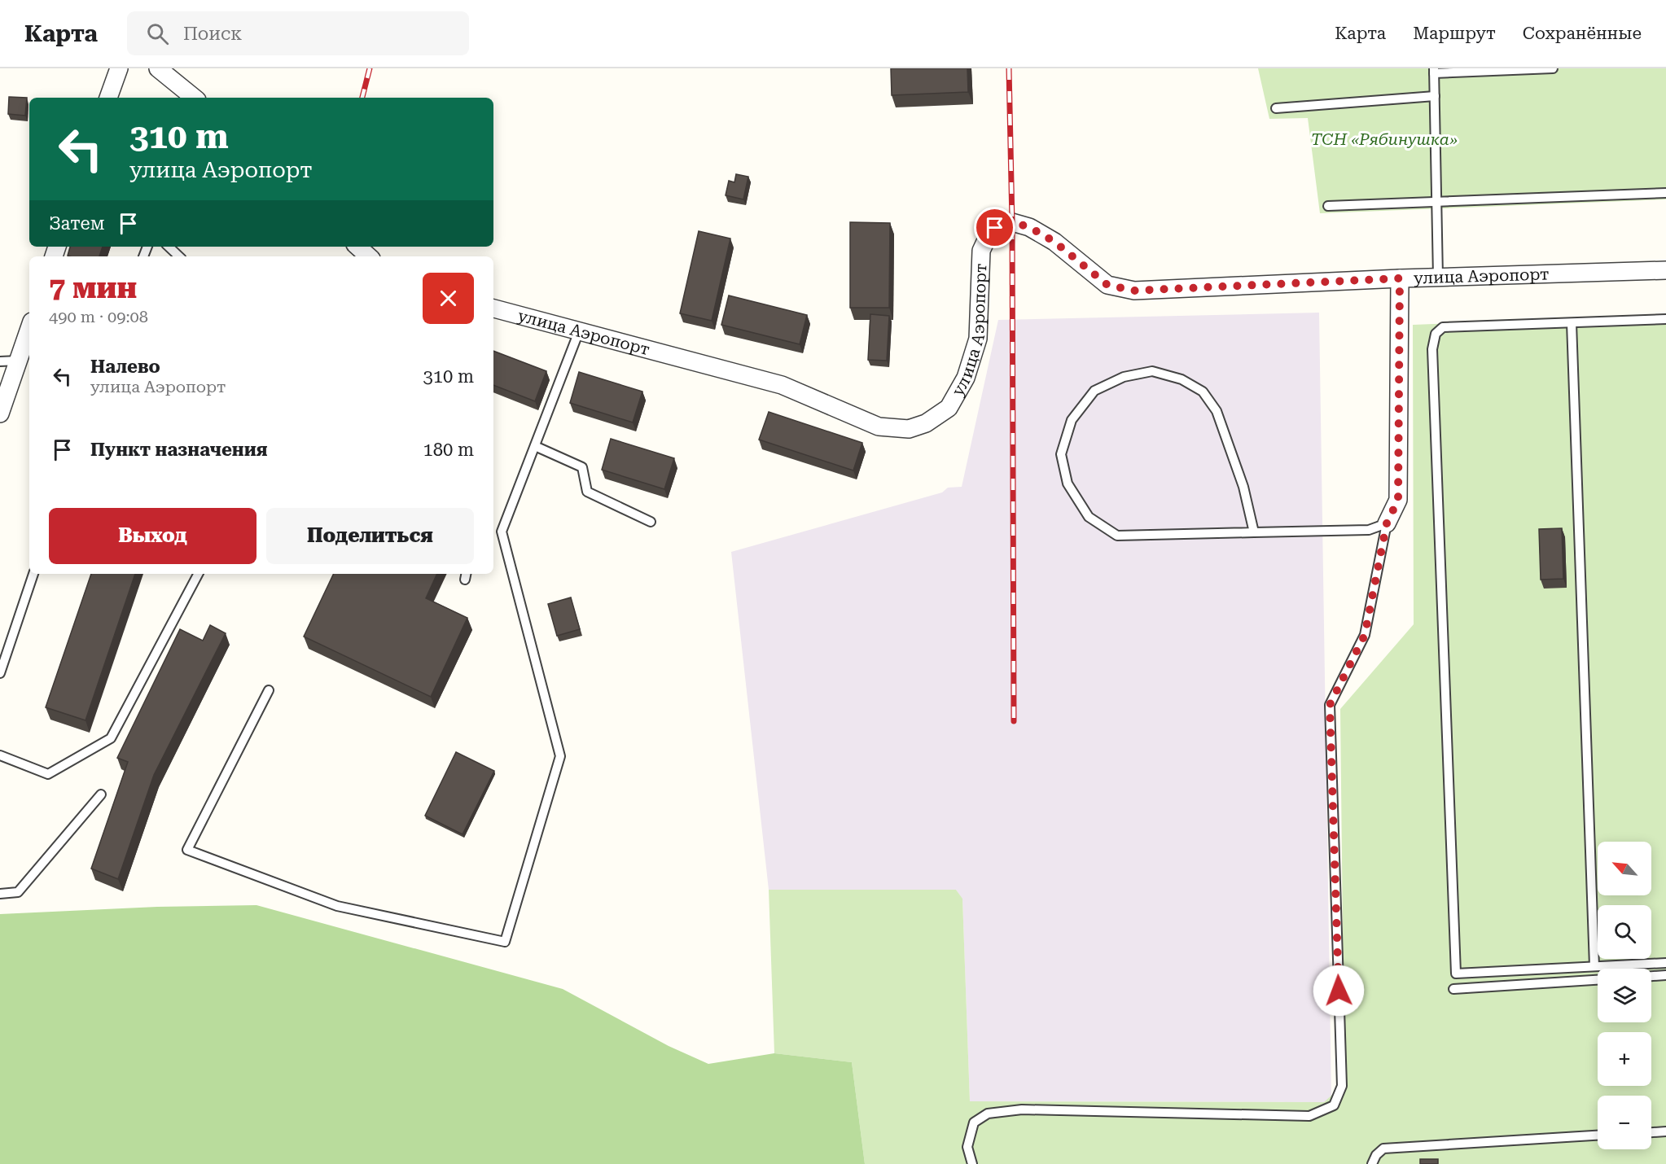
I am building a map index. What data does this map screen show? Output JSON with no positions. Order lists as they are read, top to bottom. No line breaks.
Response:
{"streets":{"street":["улица Аэропорт"]},"parks":["ТСН «Рябинушка»"],"north":"top left","page":{"header":"Карта","search":"Поиск","nav":["Карта","Маршрут","Сохранённые"],"turn":["310 m","улица Аэропорт"],"then":"Затем","heading":["7 мин","490 m · 09:08"],"list":[{"name":"Налево","note":"улица Аэропорт","value":"310 m"},{"name":"Пункт назначения","value":"180 m"}],"buttons":["Выход","Поделиться"],"map_buttons":["+","−"]}}
